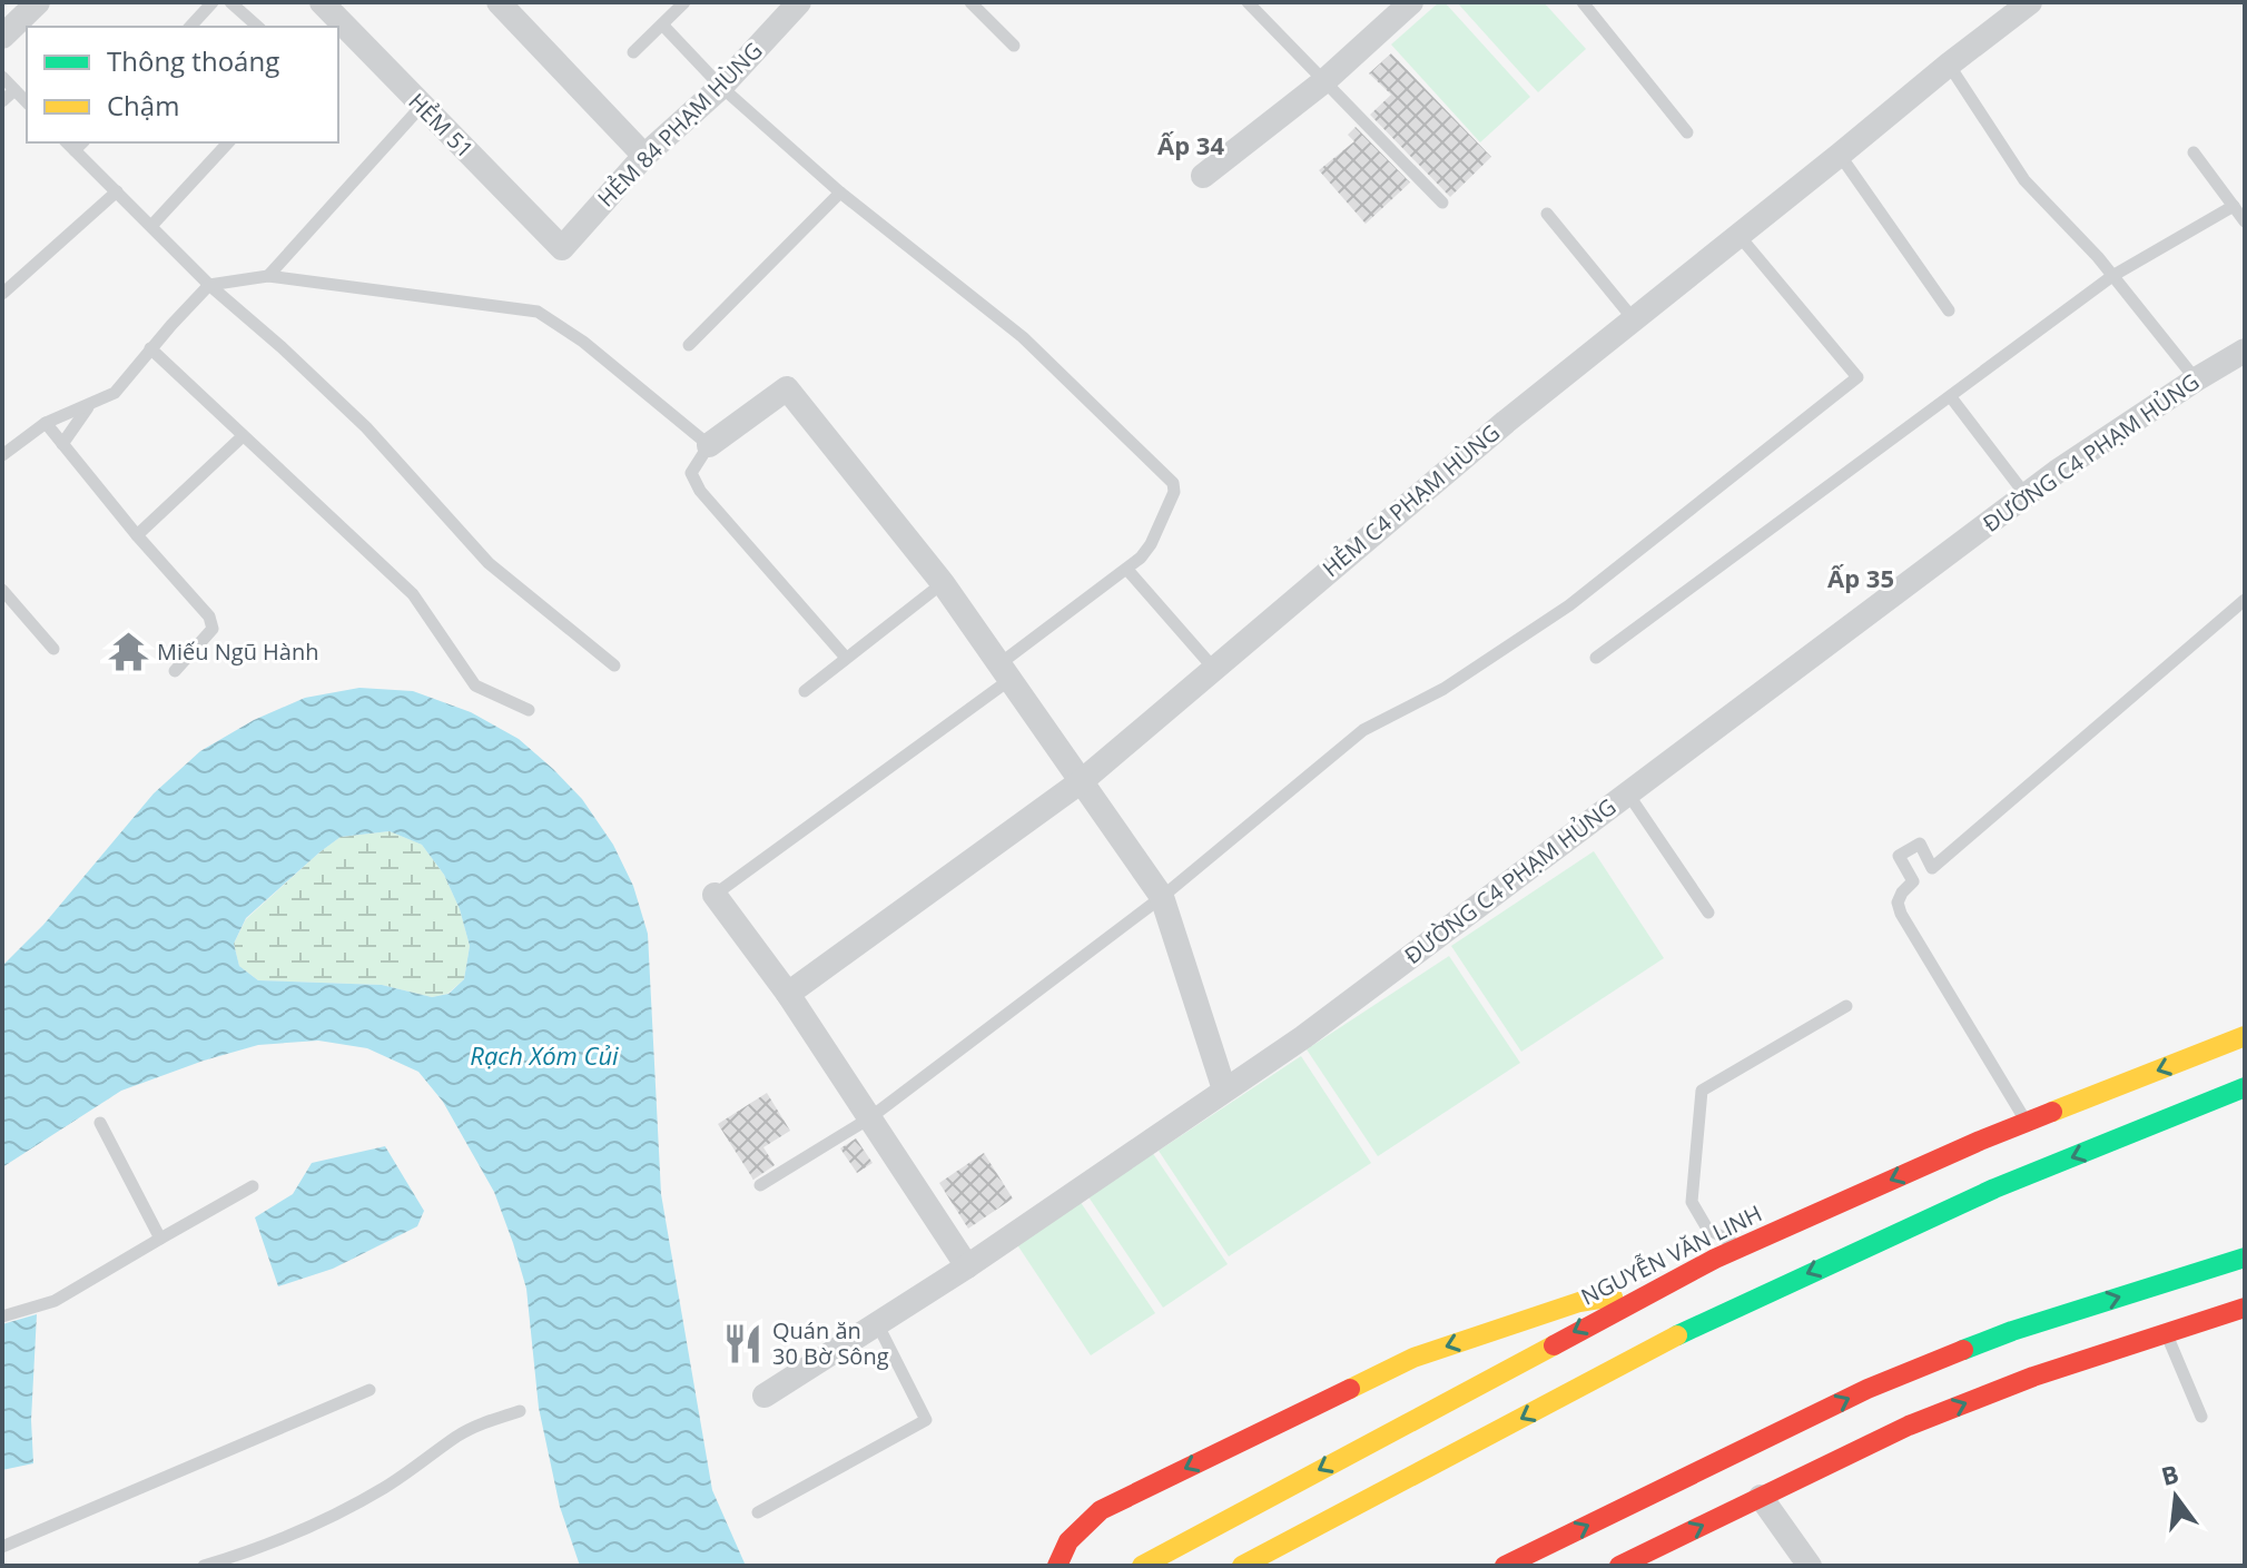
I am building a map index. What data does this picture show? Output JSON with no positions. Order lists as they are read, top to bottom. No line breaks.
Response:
{"streets":{"main road":["NGUYỄN VĂN LINH"],"street":["HẺM 84 PHẠM HÙNG","HẺM 51","ĐƯỜNG C4 PHẠM HỦNG","HẺM C4 PHẠM HÙNG"]},"crossings":[["HẺM 84 PHẠM HÙNG","HẺM 51"]],"districts":["Ấp 34","Ấp 35"],"water":["Rạch Xóm Củi"],"places":{"temple":["Miếu Ngũ Hành"],"restaurant":["Quán ăn 30 Bờ Sông"]},"legend":["Thông thoáng","Chậm"],"north":"top"}
